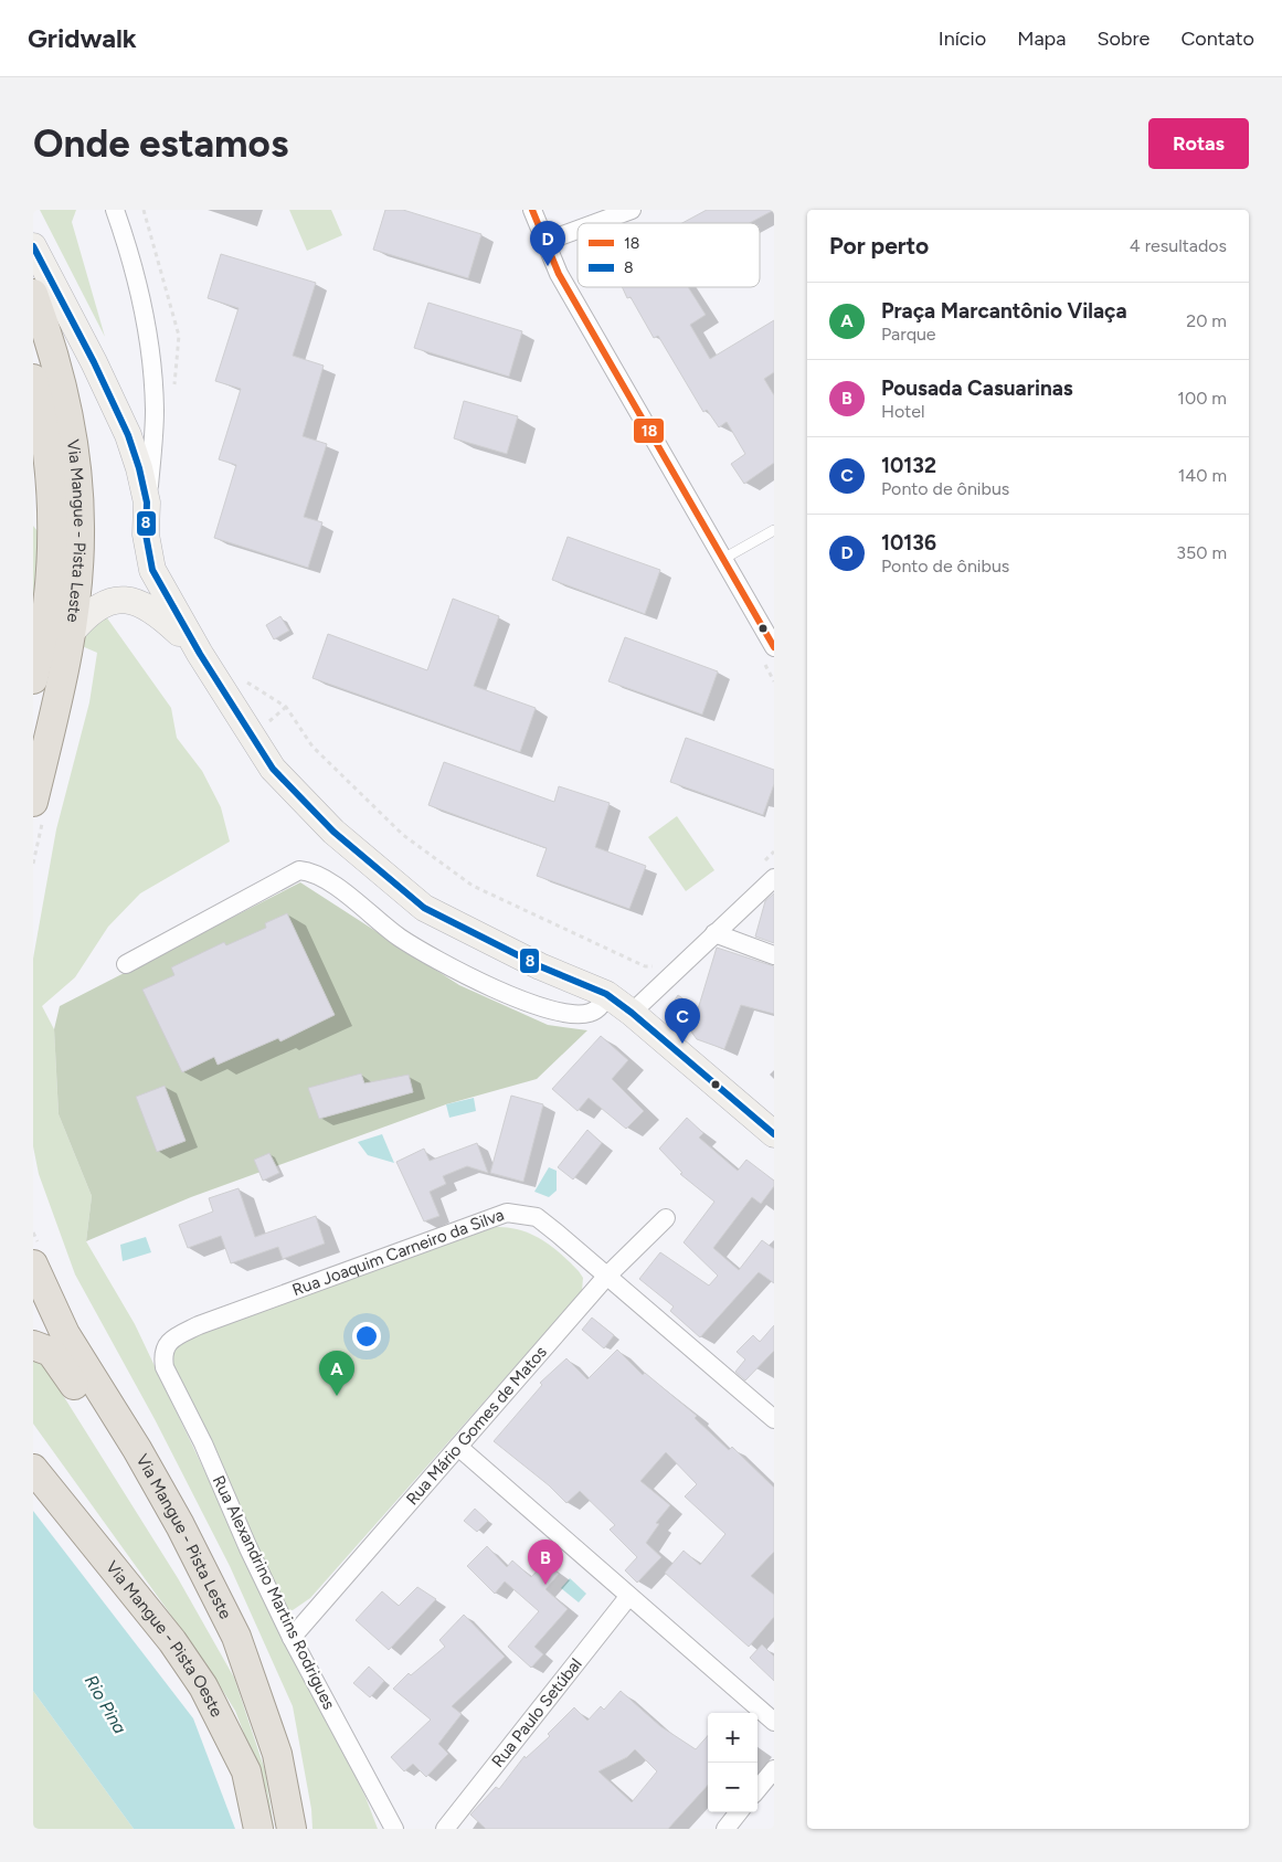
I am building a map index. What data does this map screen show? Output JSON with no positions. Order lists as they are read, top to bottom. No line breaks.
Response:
{"streets":{"main road":["Via Mangue - Pista Leste","Via Mangue - Pista Oeste"],"street":["Rua Joaquim Carneiro da Silva","Rua Mário Gomes de Matos","Rua Alexandrino Martins Rodrigues","Rua Paulo Setúbal"]},"crossings":[["Rua Joaquim Carneiro da Silva","Rua Mário Gomes de Matos"],["Rua Joaquim Carneiro da Silva","Rua Alexandrino Martins Rodrigues"],["Rua Mário Gomes de Matos","Rua Alexandrino Martins Rodrigues"]],"water":["Rio Pina"],"lines":["transit line 18","transit line 8"],"legend":["18","8"],"page":{"header":"Gridwalk","nav":["Início","Mapa","Sobre","Contato"],"buttons":"Rotas","title":"Onde estamos","heading":["Por perto","4 resultados"],"pins":["D","C","A","B"],"list":[{"mark":"A","name":"Praça Marcantônio Vilaça","note":"Parque","value":"20 m"},{"mark":"B","name":"Pousada Casuarinas","note":"Hotel","value":"100 m"},{"mark":"C","name":"10132","note":"Ponto de ônibus","value":"140 m"},{"mark":"D","name":"10136","note":"Ponto de ônibus","value":"350 m"}],"map_buttons":["+","−"]}}
